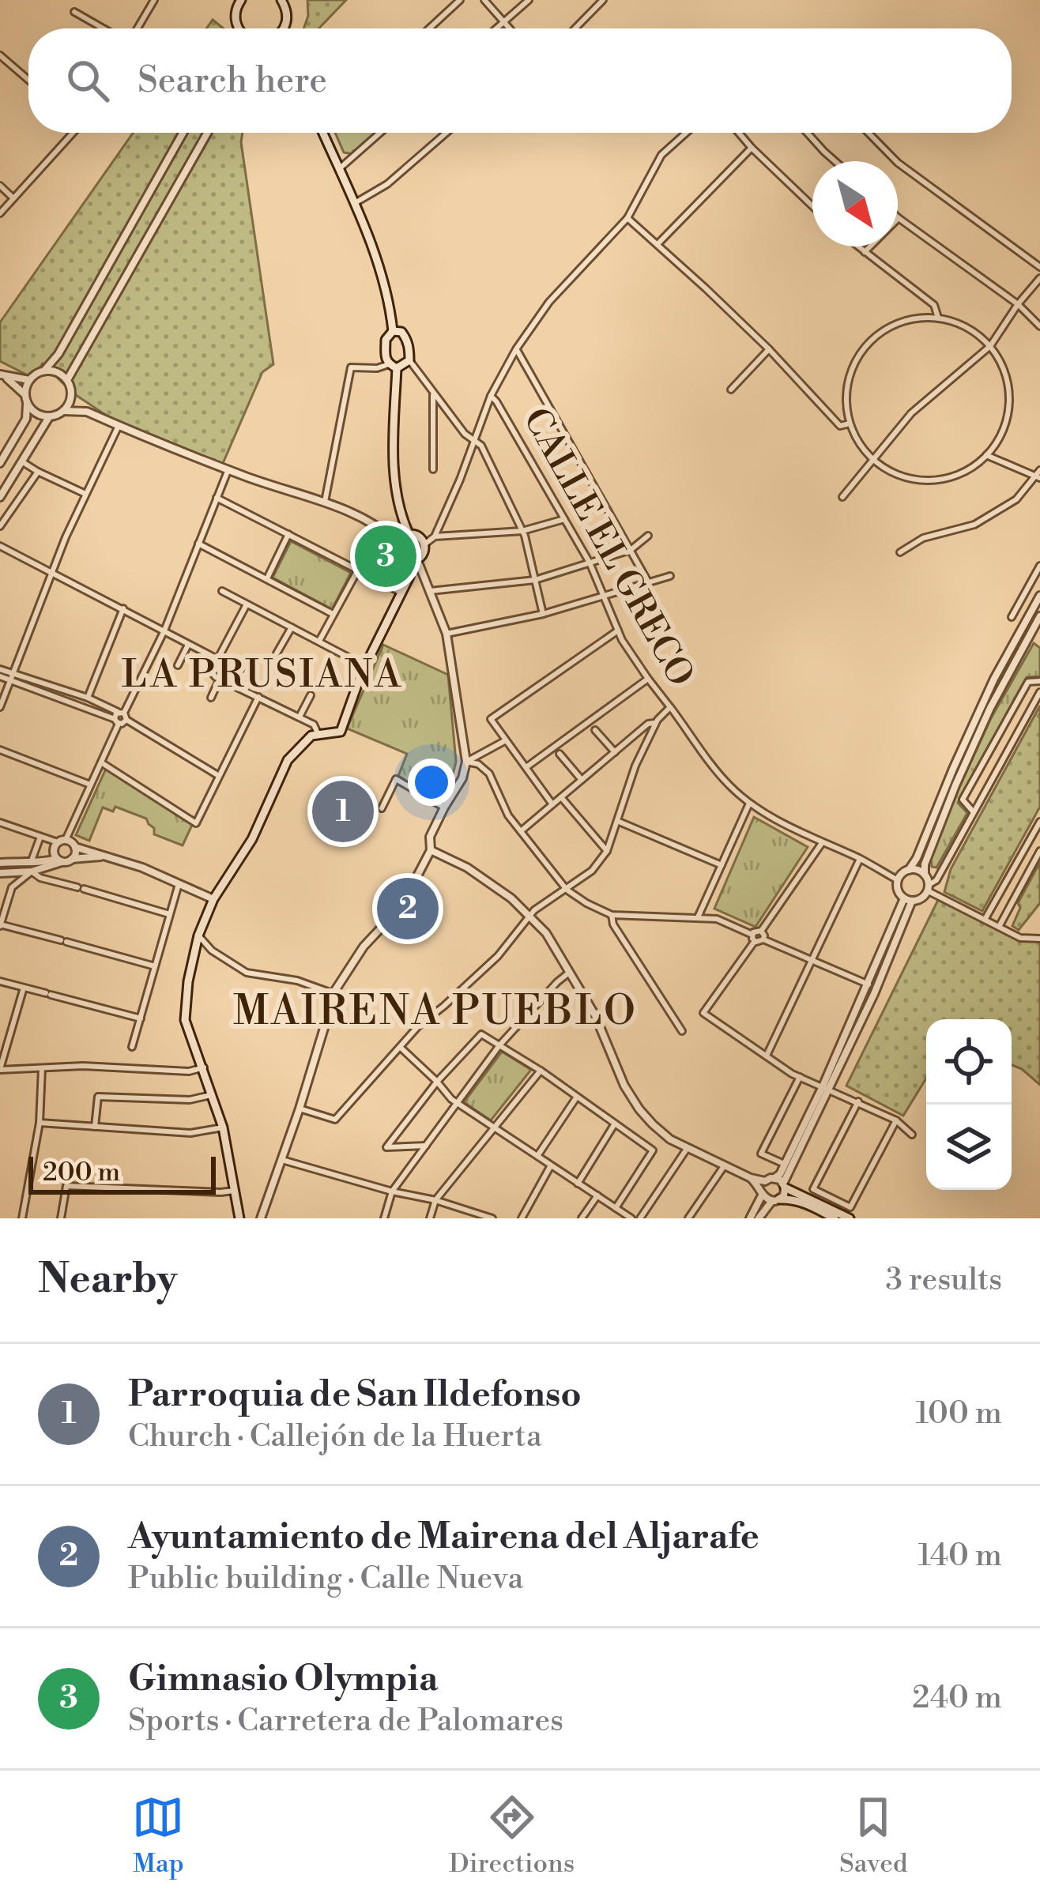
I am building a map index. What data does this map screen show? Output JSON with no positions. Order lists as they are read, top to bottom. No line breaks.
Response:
{"streets":{"street":["CALLE EL GRECO"]},"districts":["LA PRUSIANA","MAIRENA PUEBLO"],"scale_bar":"200 m","north":"bottom right","page":{"search":"Search here","pins":["3","1","2"],"scale":"200 m","heading":["Nearby","3 results"],"list":[{"mark":"1","name":"Parroquia de San Ildefonso","note":"Church · Callejón de la Huerta","value":"100 m"},{"mark":"2","name":"Ayuntamiento de Mairena del Aljarafe","note":"Public building · Calle Nueva","value":"140 m"},{"mark":"3","name":"Gimnasio Olympia","note":"Sports · Carretera de Palomares","value":"240 m"}],"nav":["Map","Directions","Saved"]}}
